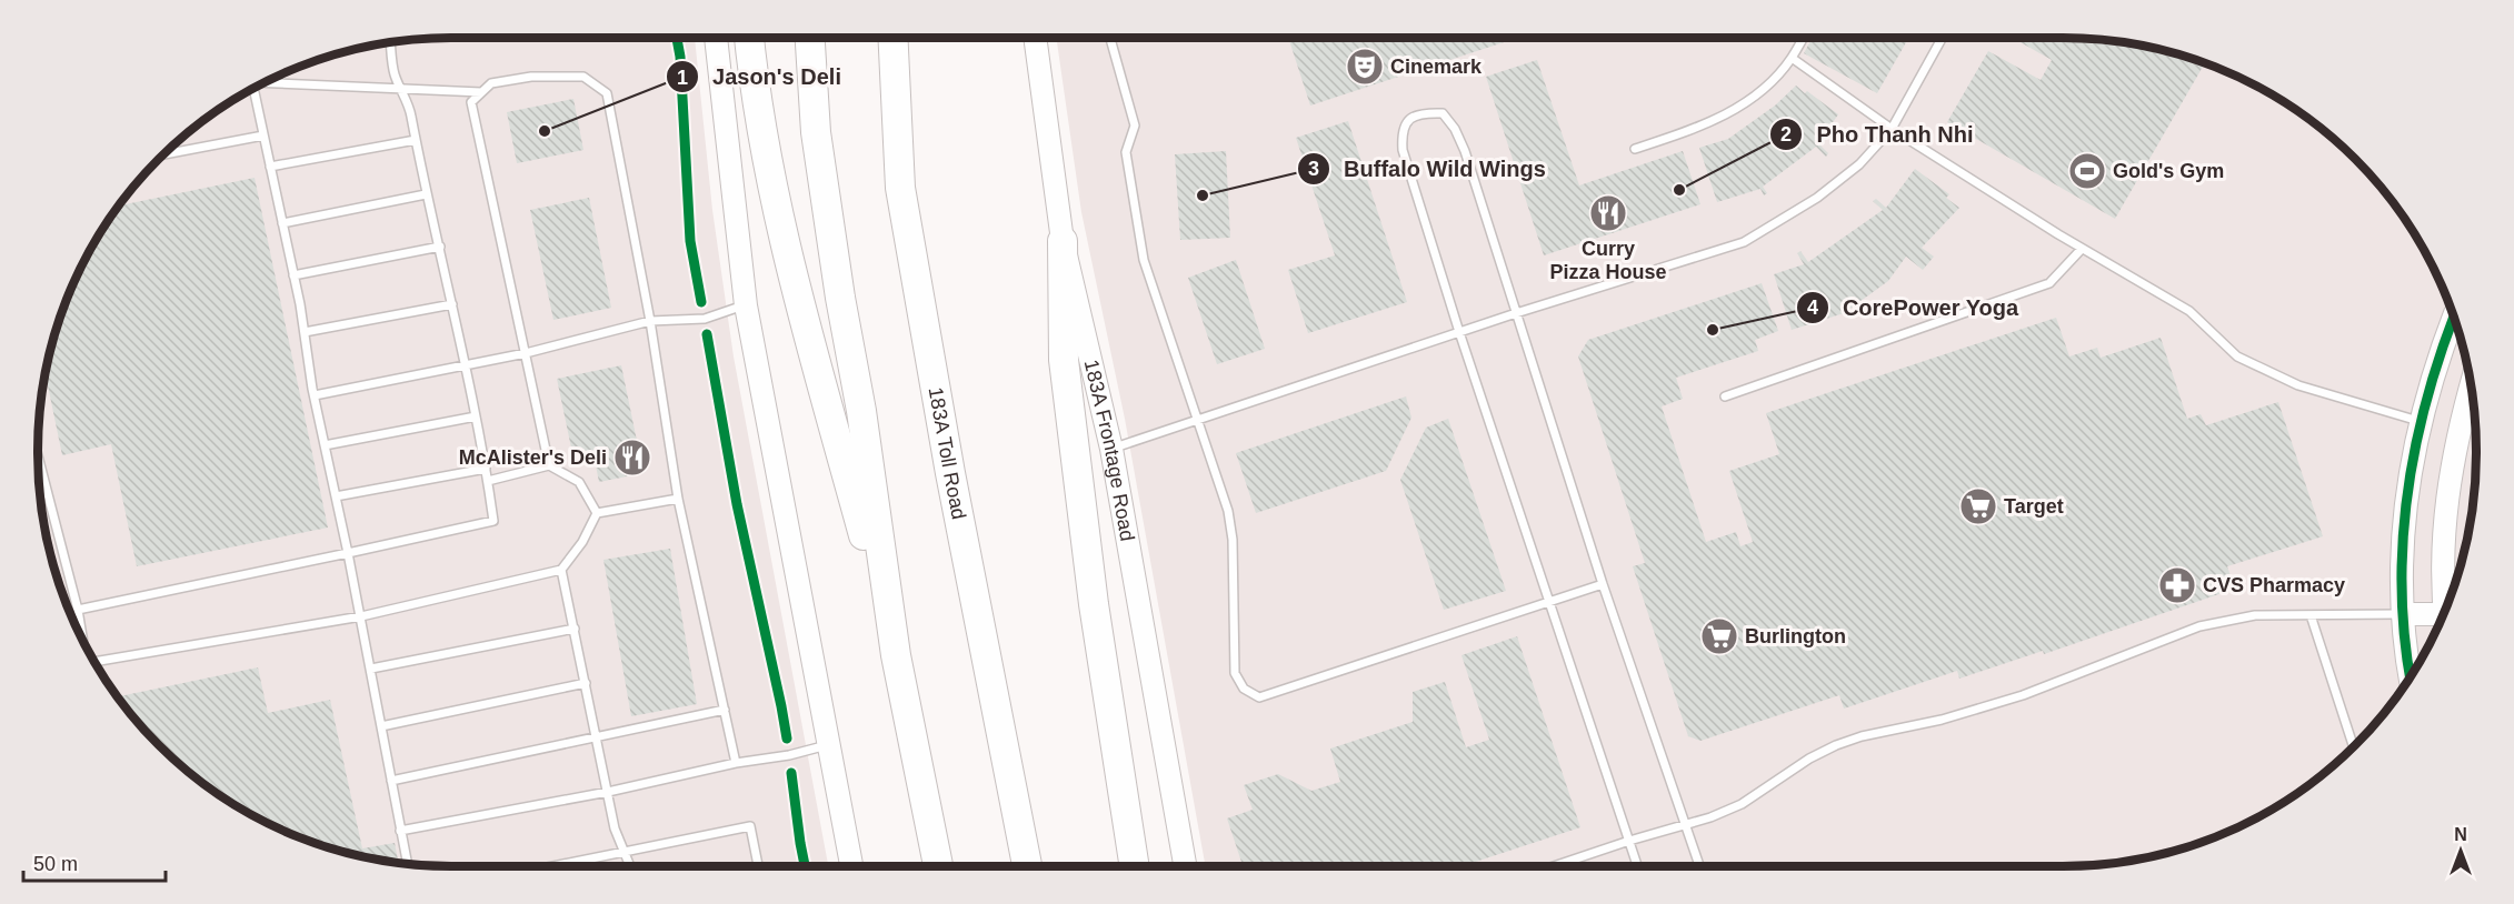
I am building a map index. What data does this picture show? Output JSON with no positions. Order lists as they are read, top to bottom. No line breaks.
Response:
{"streets":{"highway":["183A Toll Road"],"main road":["183A Frontage Road"]},"places":{"theatre":["Cinemark"],"other":["Jason's Deli","Pho Thanh Nhi","Buffalo Wild Wings","CorePower Yoga"],"sports":["Gold's Gym"],"restaurant":["Curry Pizza House","McAlister's Deli"],"supermarket":["Target","Burlington"],"pharmacy":["CVS Pharmacy"]},"scale_bar":"50 m","north":"top"}
